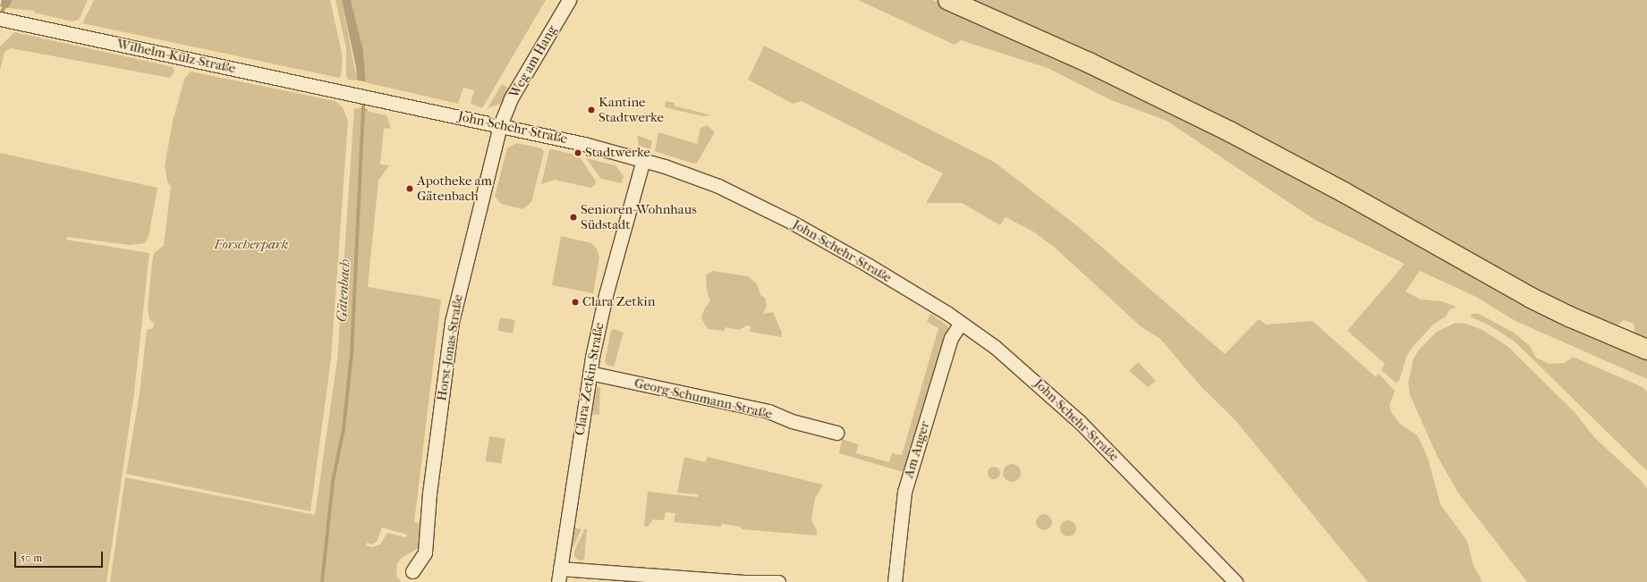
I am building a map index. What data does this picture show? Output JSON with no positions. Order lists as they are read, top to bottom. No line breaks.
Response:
{"streets":{"street":["Wilhelm-Külz-Straße","Weg am Hang","John-Schehr-Straße","Horst-Jonas-Straße","Clara-Zetkin-Straße","Georg-Schumann-Straße","Am Anger"]},"crossings":[["Wilhelm-Külz-Straße","John-Schehr-Straße"],["Weg am Hang","John-Schehr-Straße"],["Weg am Hang","Horst-Jonas-Straße"],["John-Schehr-Straße","Horst-Jonas-Straße"],["John-Schehr-Straße","Clara-Zetkin-Straße"],["John-Schehr-Straße","Am Anger"],["Clara-Zetkin-Straße","Georg-Schumann-Straße"]],"water":["Gätenbach"],"parks":["Forscherpark"],"places":["Kantine Stadtwerke","Stadtwerke","Apotheke am Gätenbach","Senioren-Wohnhaus Südstadt","Clara Zetkin"],"scale_bar":"50 m"}
